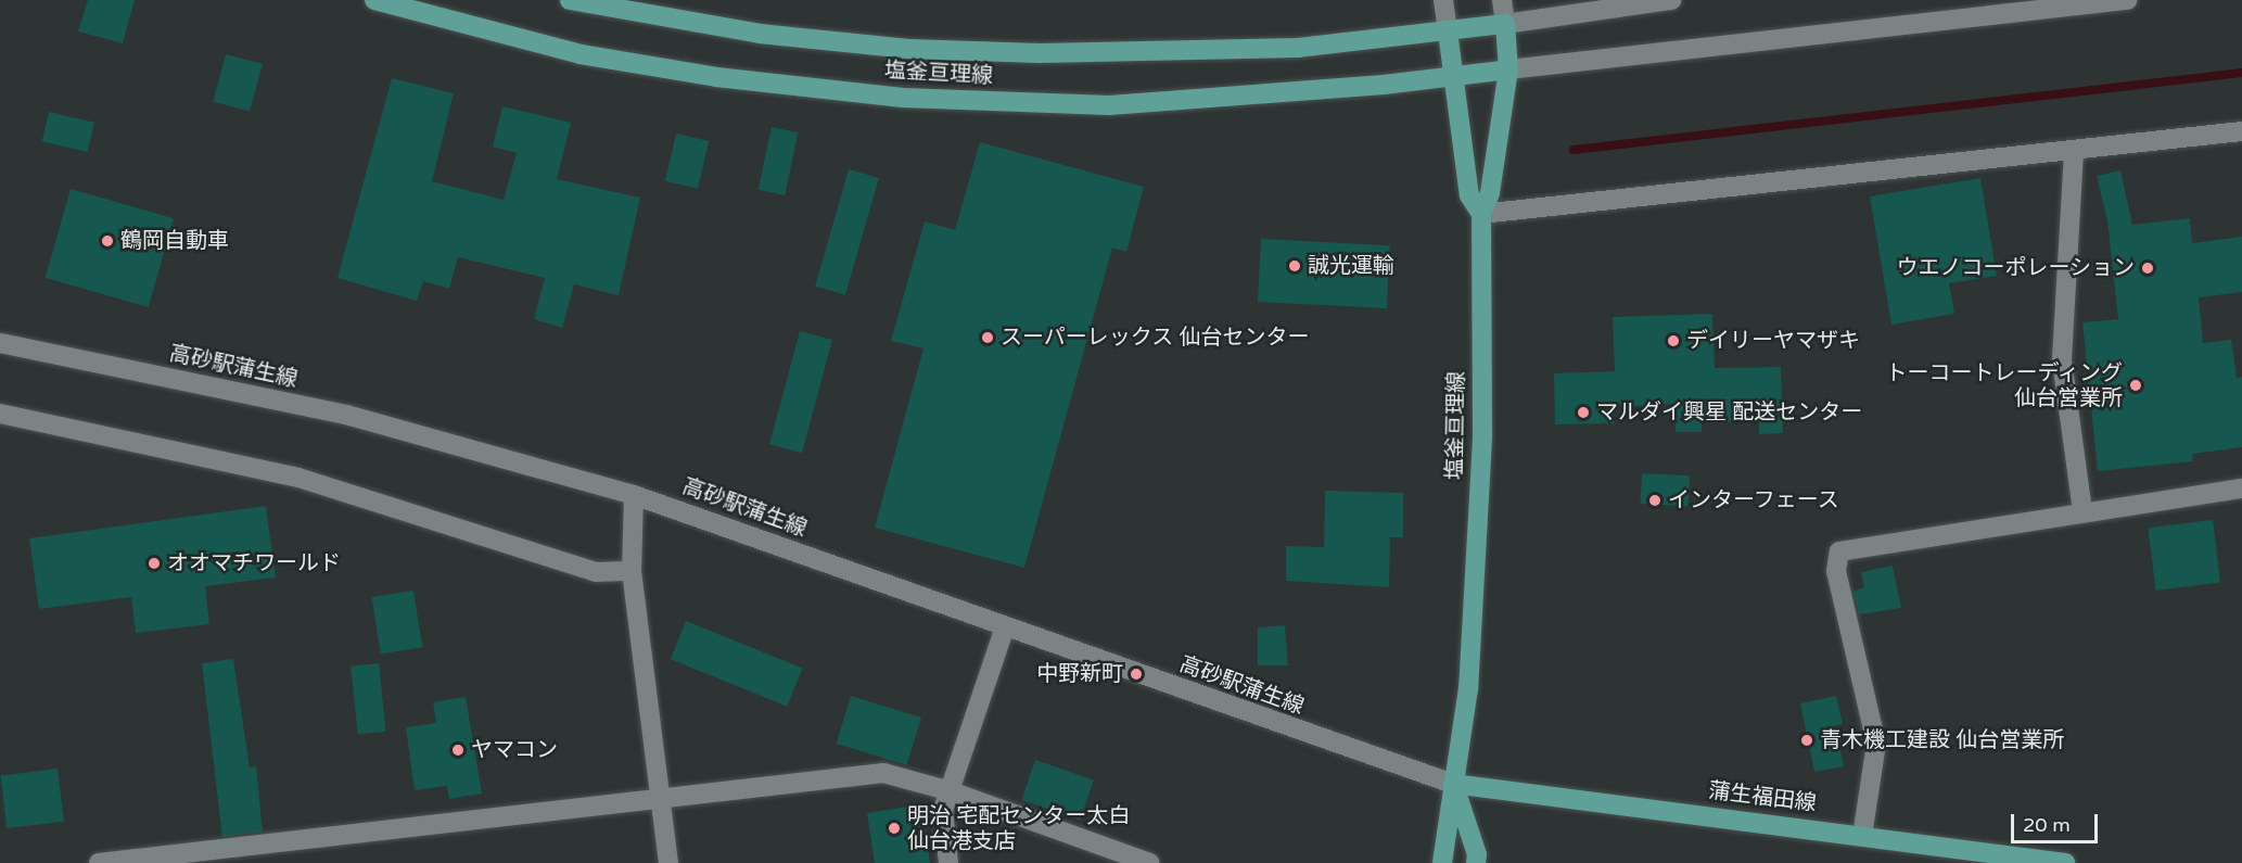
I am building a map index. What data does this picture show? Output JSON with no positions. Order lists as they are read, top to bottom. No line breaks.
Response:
{"streets":{"main road":["塩釜亘理線","蒲生福田線"],"street":["高砂駅蒲生線"]},"crossings":[["塩釜亘理線","高砂駅蒲生線"],["塩釜亘理線","蒲生福田線"],["高砂駅蒲生線","蒲生福田線"]],"places":["鶴岡自動車","誠光運輸","ウエノコーポレーション","スーパーレックス 仙台センター","デイリーヤマザキ","トーコートレーディング 仙台営業所","マルダイ興星 配送センター","インターフェース","オオマチワールド","中野新町","青木機工建設 仙台営業所","ヤマコン","明治 宅配センター太白 仙台港支店"],"scale_bar":"20 m"}
